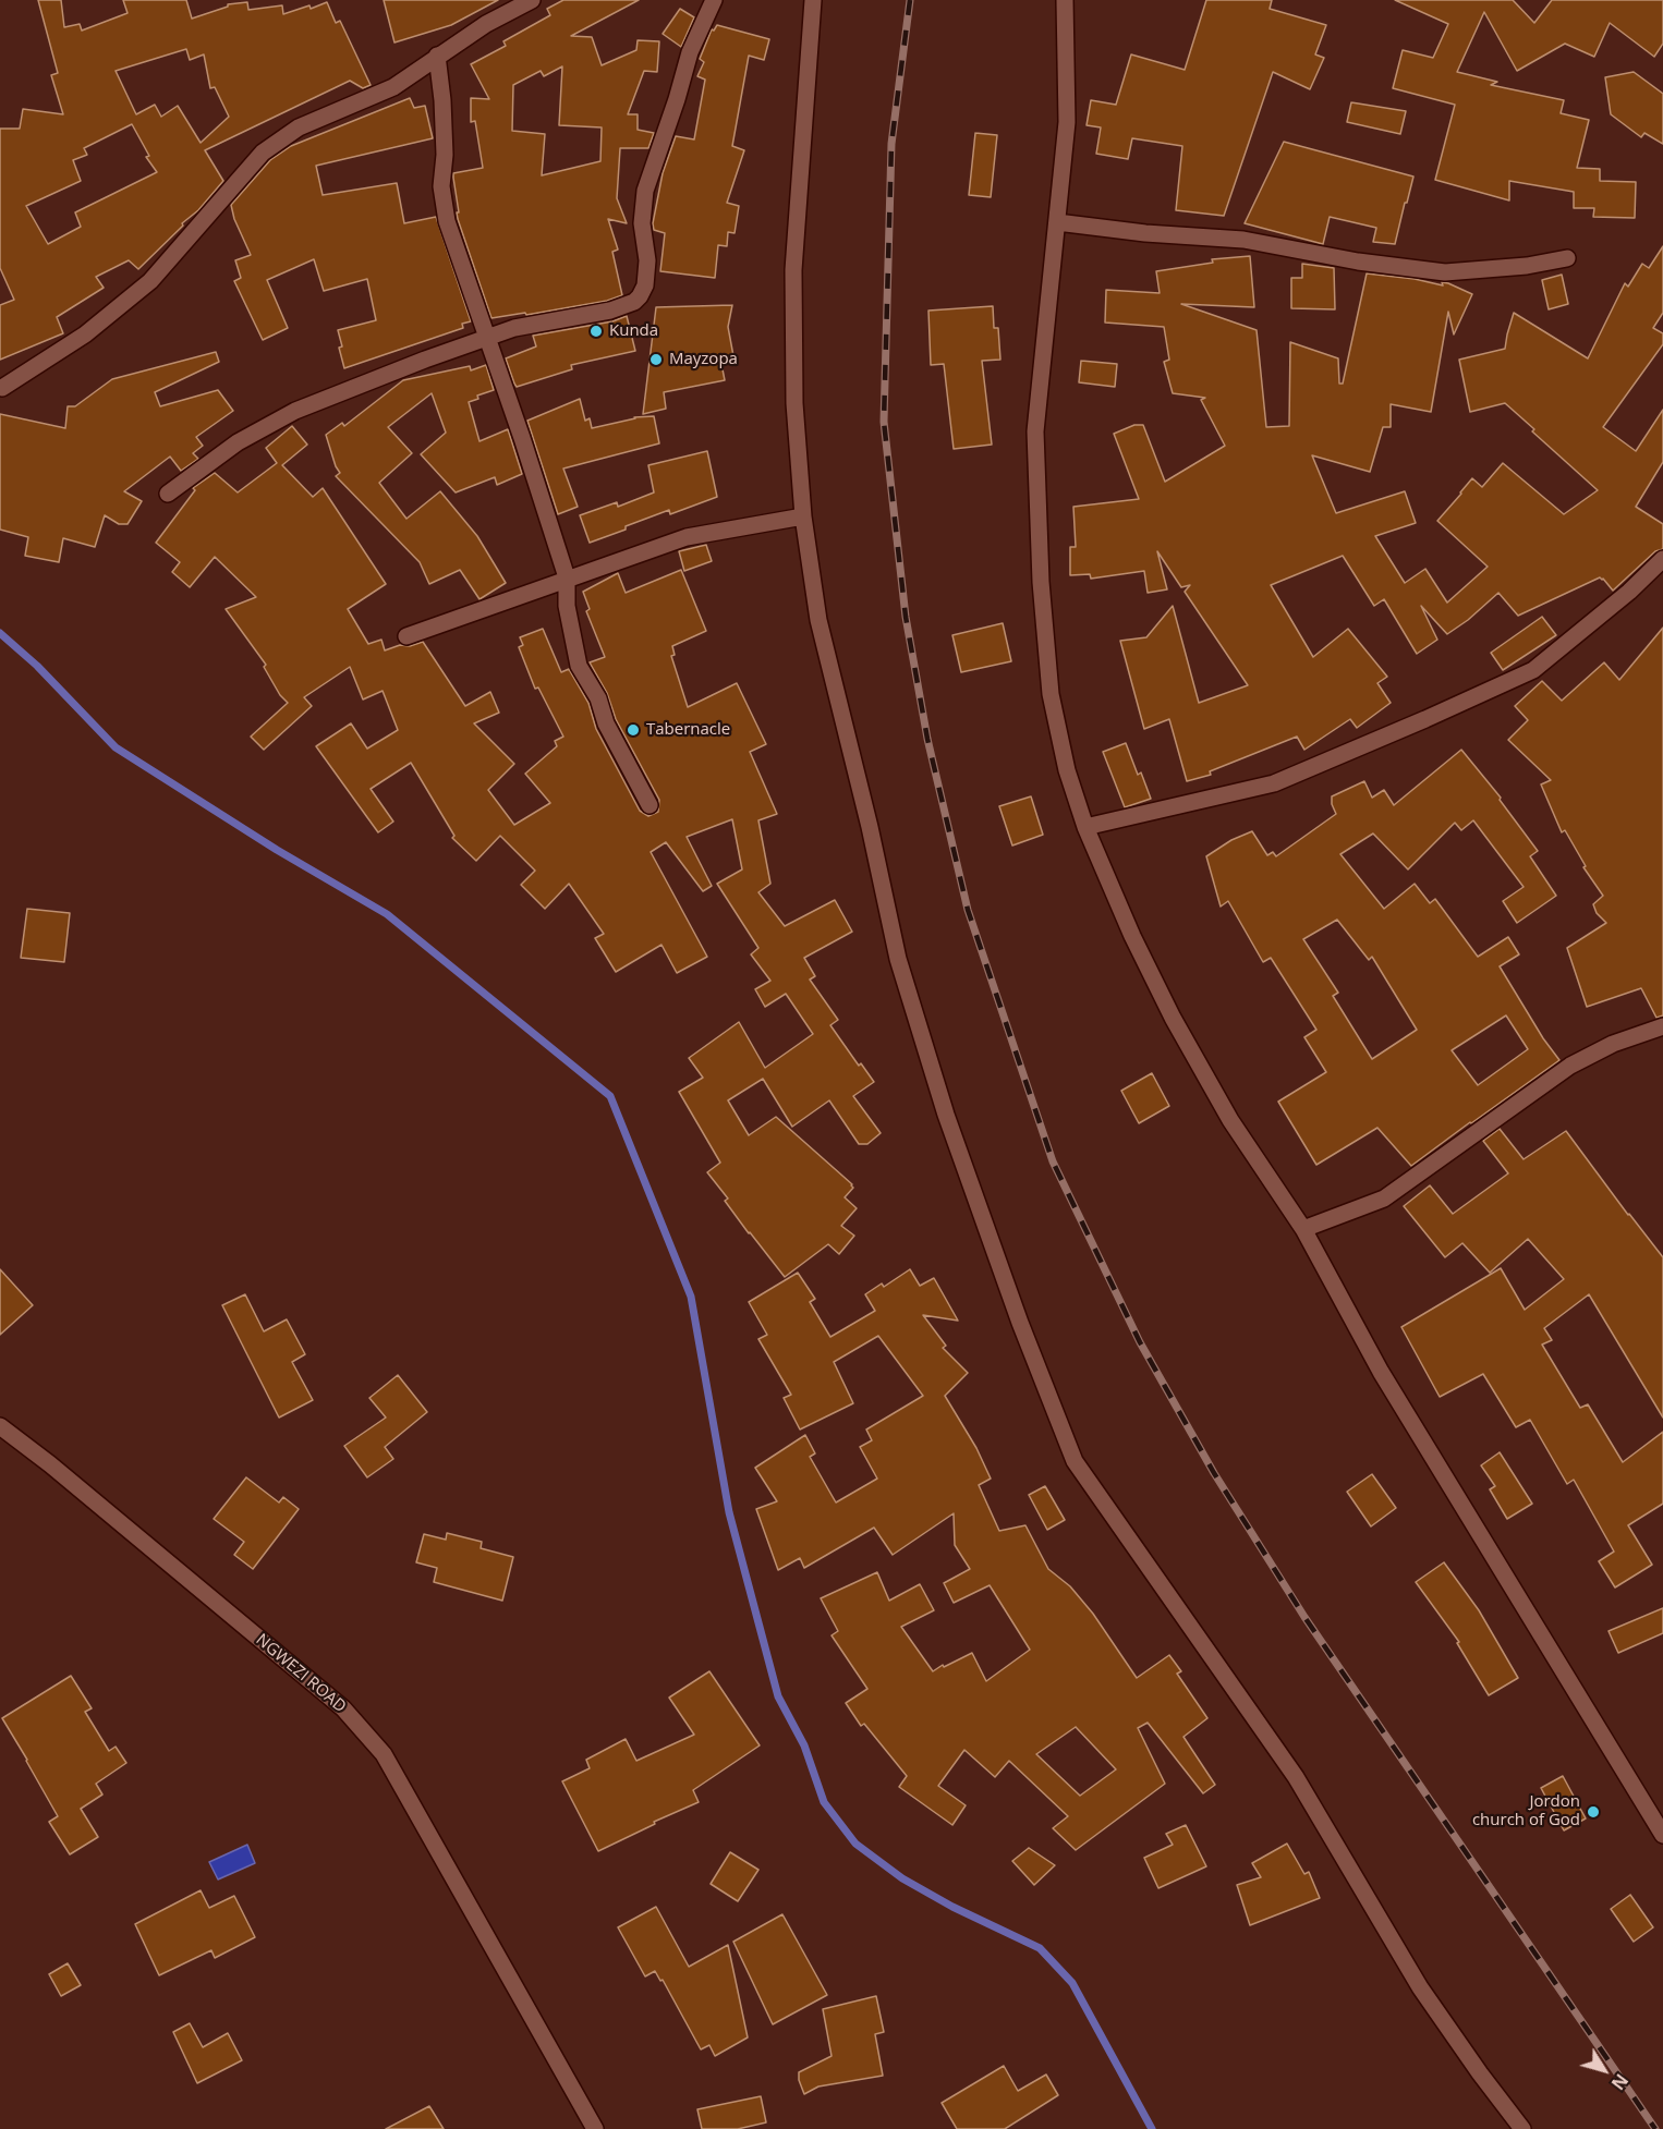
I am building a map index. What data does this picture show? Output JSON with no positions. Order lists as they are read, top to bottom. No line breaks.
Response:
{"streets":{"street":["NGWEZI ROAD"]},"places":["Kunda","Mayzopa","Tabernacle","Jordon church of God"],"north":"bottom right"}
